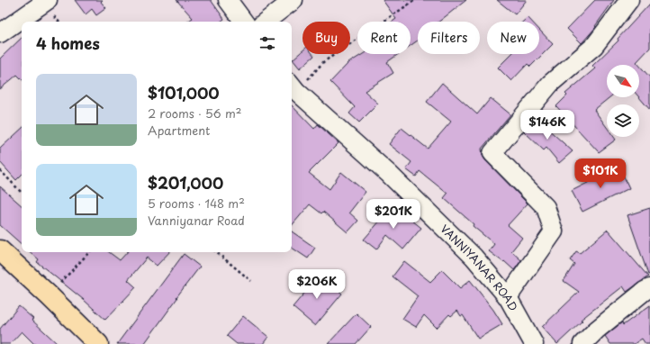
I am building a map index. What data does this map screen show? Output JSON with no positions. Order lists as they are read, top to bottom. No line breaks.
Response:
{"streets":{"street":["VANNIYANAR ROAD"]},"north":"bottom right","page":{"chip":["Buy","Rent","Filters","New"],"heading":"4 homes","list":[{"name":"$101,000","note":"2 rooms · 56 m² · Apartment"},{"name":"$201,000","note":"5 rooms · 148 m² · Vanniyanar Road"}],"price":["$146K","$101K","$201K","$206K"]}}
